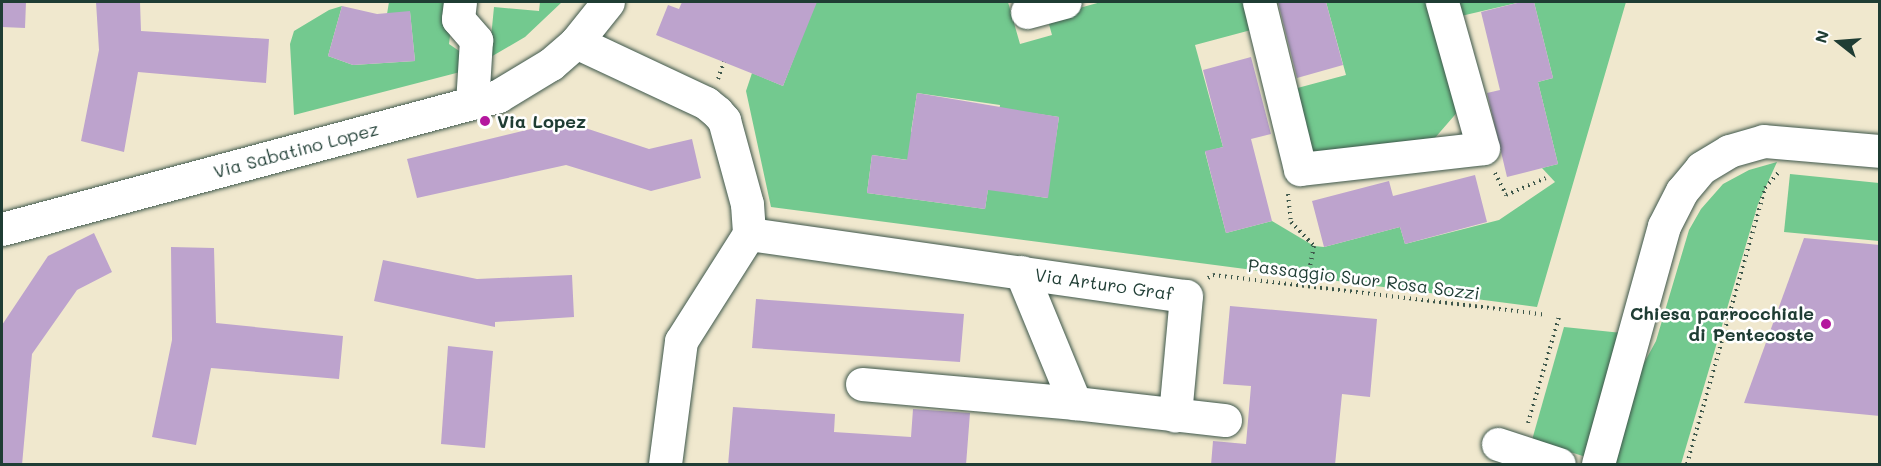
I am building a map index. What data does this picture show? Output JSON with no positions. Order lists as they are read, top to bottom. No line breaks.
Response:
{"streets":{"street":["Via Sabatino Lopez","Via Arturo Graf"],"path":["Passaggio Suor Rosa Sozzi"]},"crossings":[["Passaggio Suor Rosa Sozzi","Via Arturo Graf"]],"places":["Via Lopez","Chiesa parrocchiale di Pentecoste"],"north":"left"}
